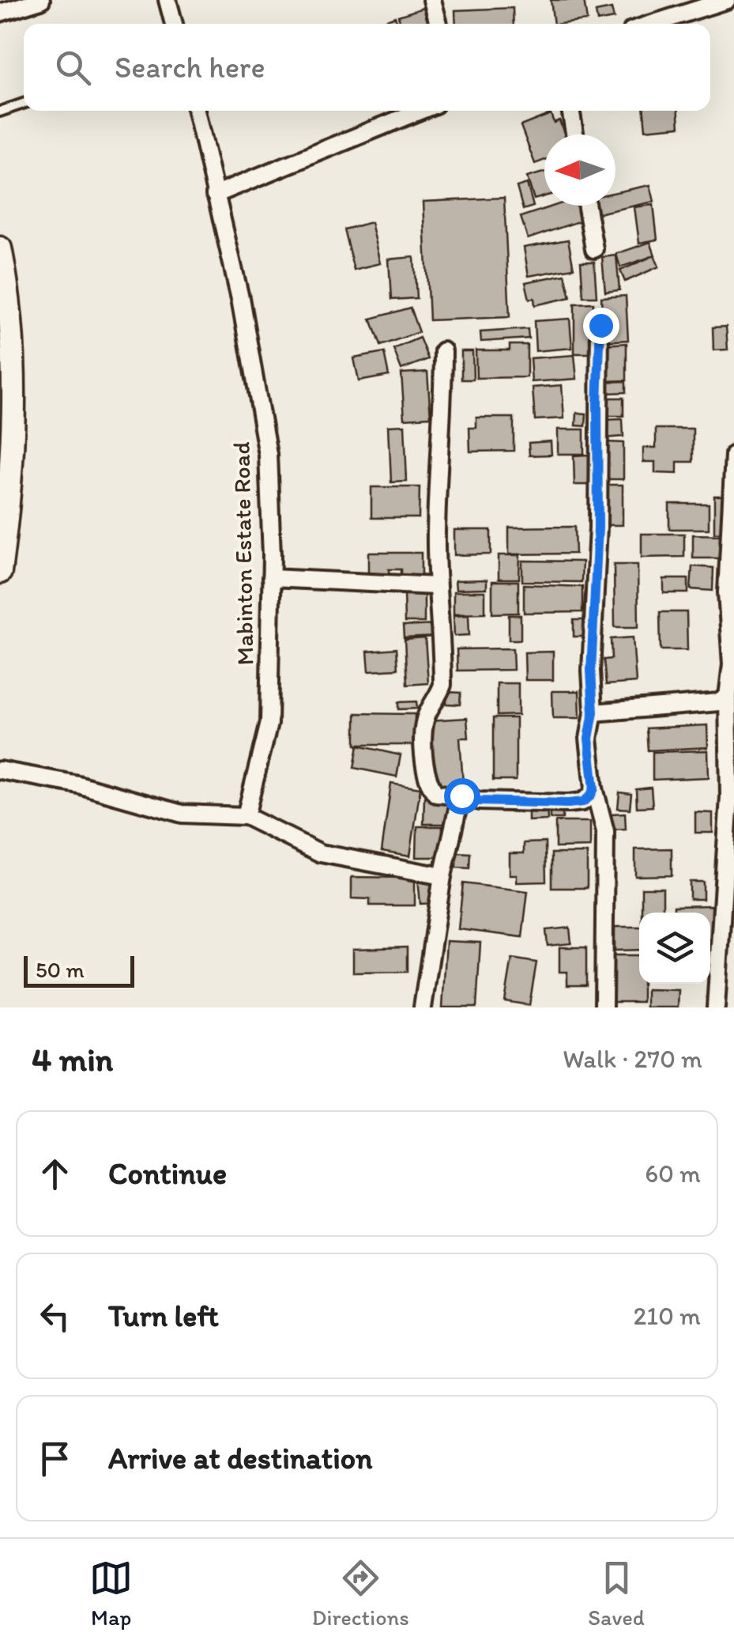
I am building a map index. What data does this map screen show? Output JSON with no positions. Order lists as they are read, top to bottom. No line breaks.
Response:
{"streets":{"street":["Mabinton Estate Road"]},"scale_bar":"50 m","north":"left","page":{"search":"Search here","scale":"50 m","heading":["4 min","Walk · 270 m"],"list":[["Continue","60 m"],["Turn left","210 m"],"Arrive at destination"],"nav":["Map","Directions","Saved"]}}
